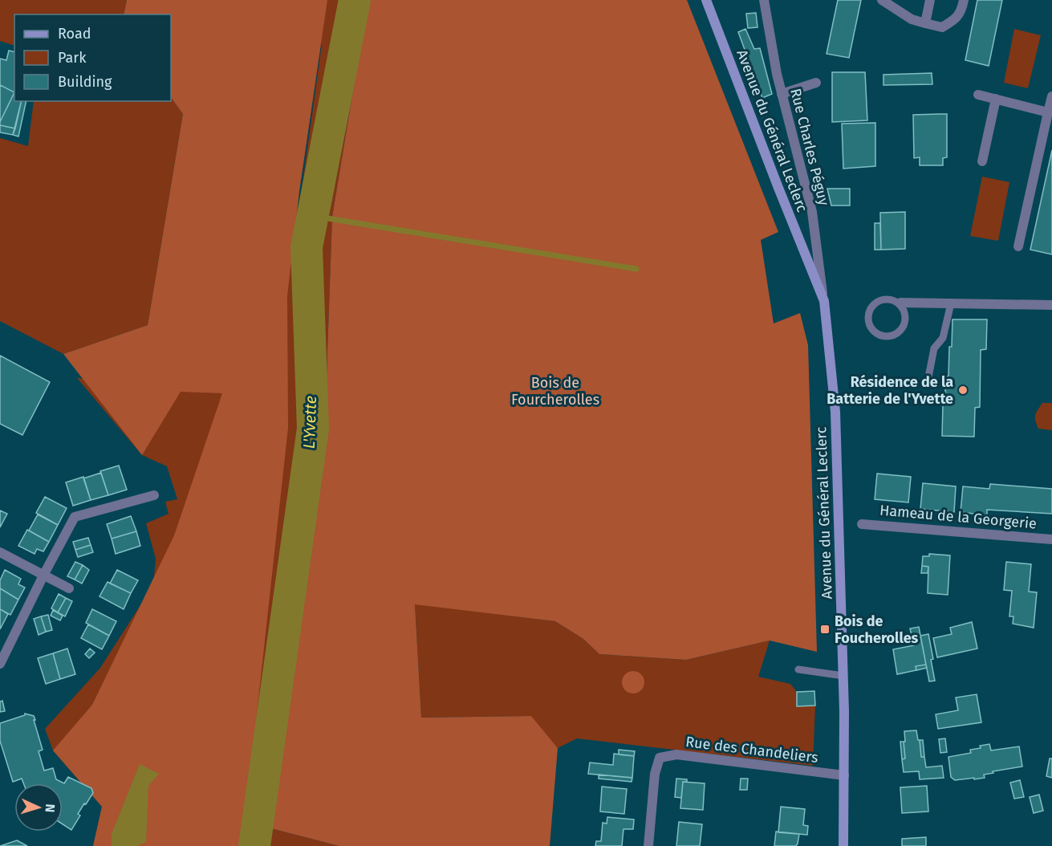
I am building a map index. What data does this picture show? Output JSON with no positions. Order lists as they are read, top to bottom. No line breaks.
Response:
{"streets":{"main road":["Avenue du Général Leclerc"],"street":["Rue Charles Péguy","Hameau de la Georgerie","Rue des Chandeliers"]},"crossings":[["Avenue du Général Leclerc","Rue Charles Péguy"],["Avenue du Général Leclerc","Rue des Chandeliers"]],"water":["L'Yvette"],"parks":["Bois de Fourcherolles"],"places":{"other":["Résidence de la Batterie de l'Yvette"],"transit":["Bois de Foucherolles"]},"legend":["Road","Park","Building"],"north":"right"}
